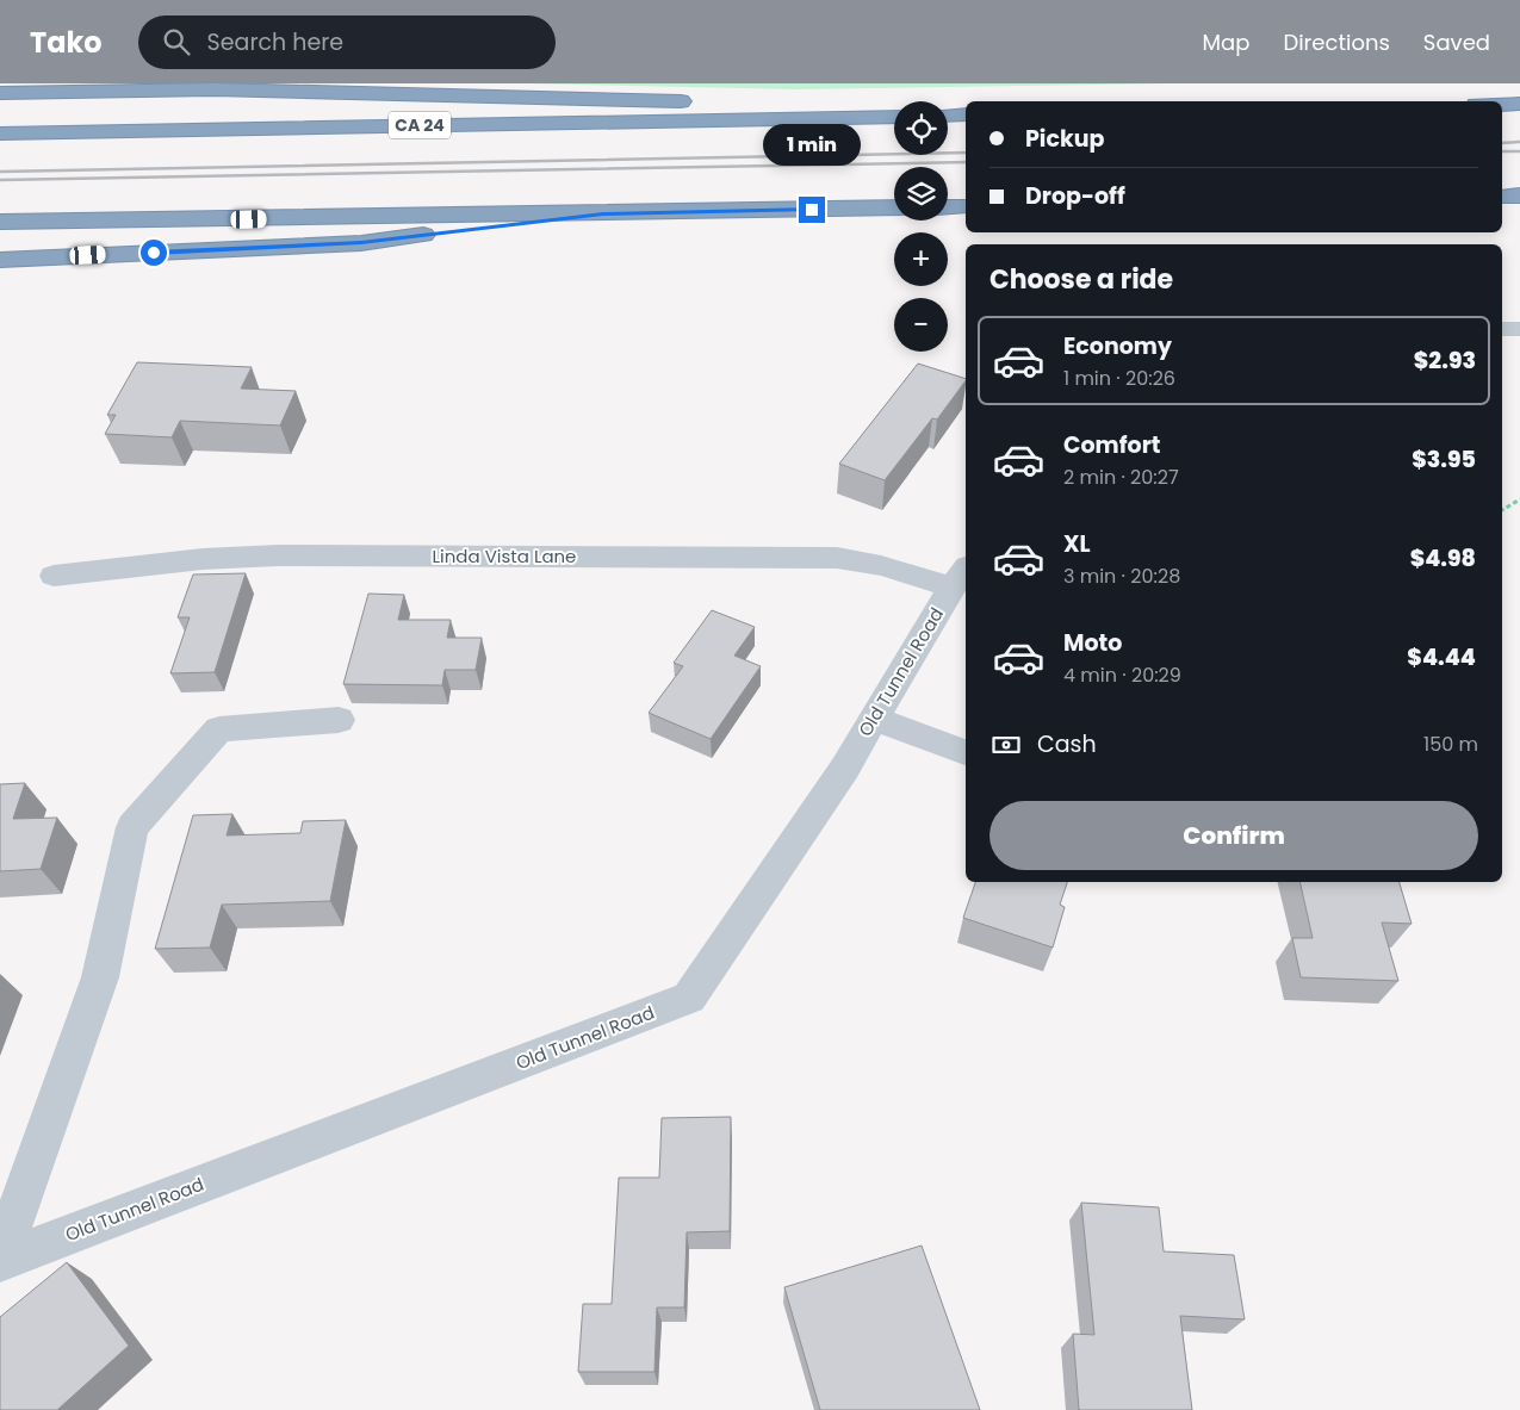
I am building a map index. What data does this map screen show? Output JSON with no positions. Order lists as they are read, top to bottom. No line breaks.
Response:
{"streets":{"highway":["CA 24"],"street":["Linda Vista Lane","Old Tunnel Road"]},"crossings":[["Linda Vista Lane","Old Tunnel Road"]],"page":{"header":"Tako","search":"Search here","nav":["Map","Directions","Saved"],"map_buttons":["+","−"],"banner":["Pickup","Drop-off"],"bubble":"1 min","heading":"Choose a ride","list":[{"name":"Economy","note":"1 min · 20:26","value":"$2.93"},{"name":"Comfort","note":"2 min · 20:27","value":"$3.95"},{"name":"XL","note":"3 min · 20:28","value":"$4.98"},{"name":"Moto","note":"4 min · 20:29","value":"$4.44"}],"pay":["Cash","150 m"],"buttons":"Confirm"}}
